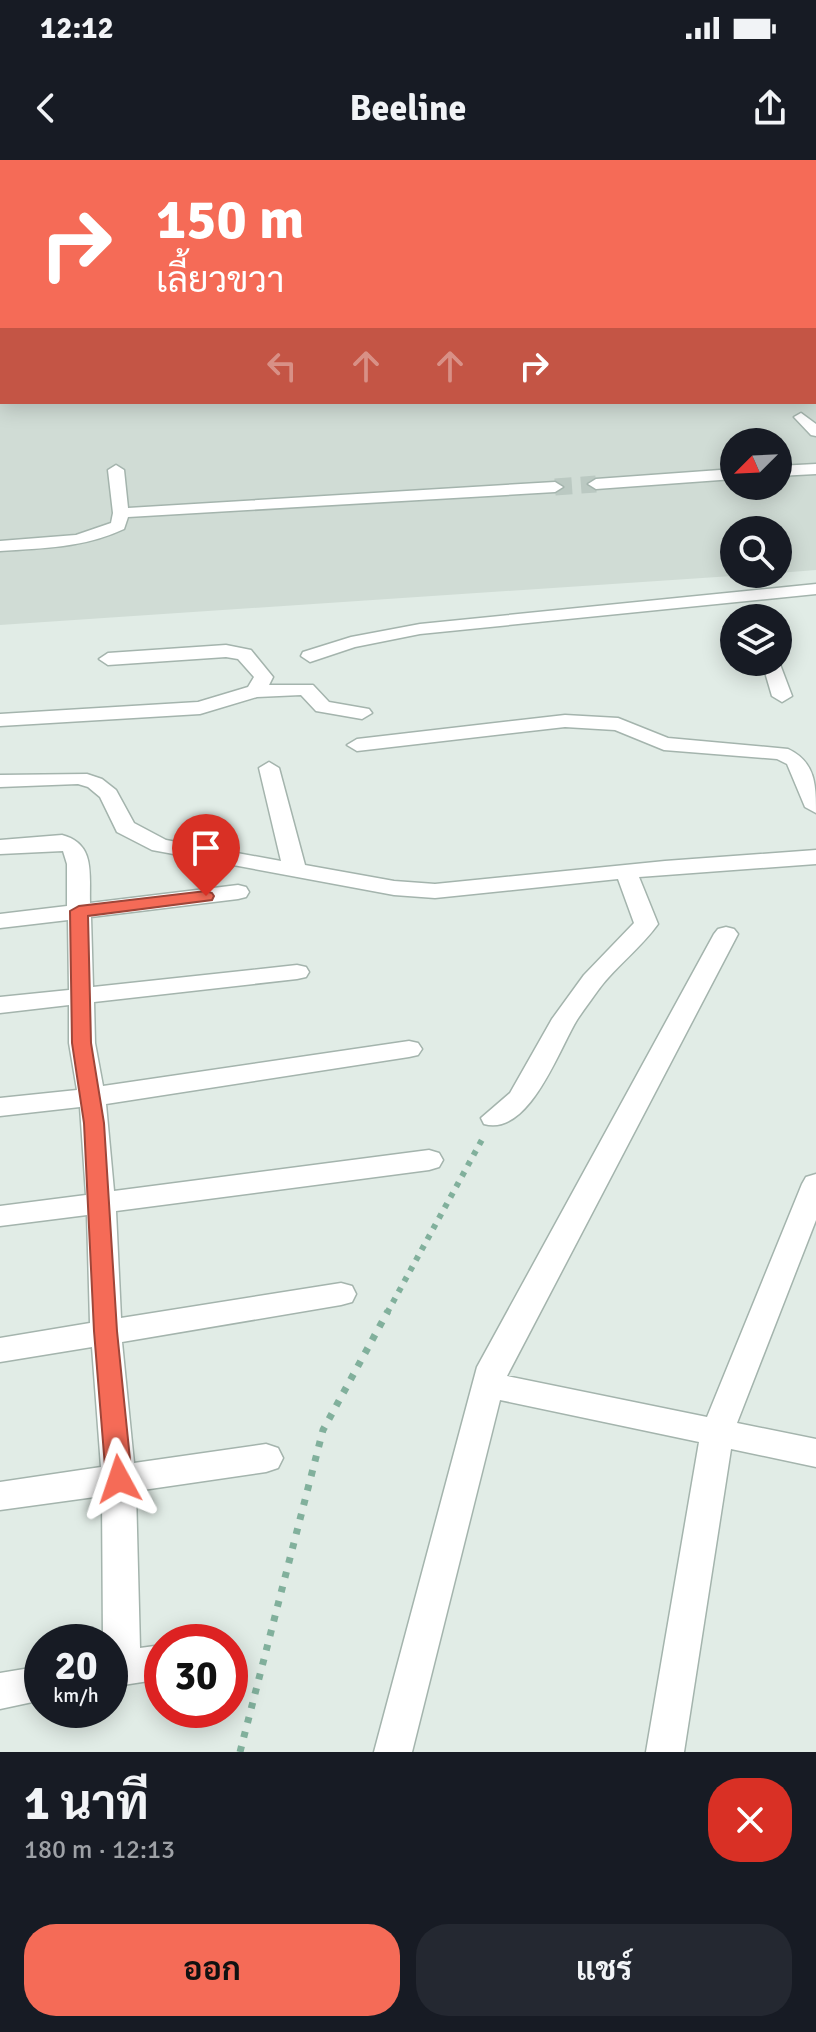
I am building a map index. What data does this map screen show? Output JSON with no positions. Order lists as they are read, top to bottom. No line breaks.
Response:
{"north":"bottom left","page":{"status":"12:12","header":"Beeline","turn":["150 m","เลี้ยวขวา"],"speed":"20 km/h","limit":"30","heading":["1 นาที","180 m · 12:13"],"buttons":["ออก","แชร์"]}}
